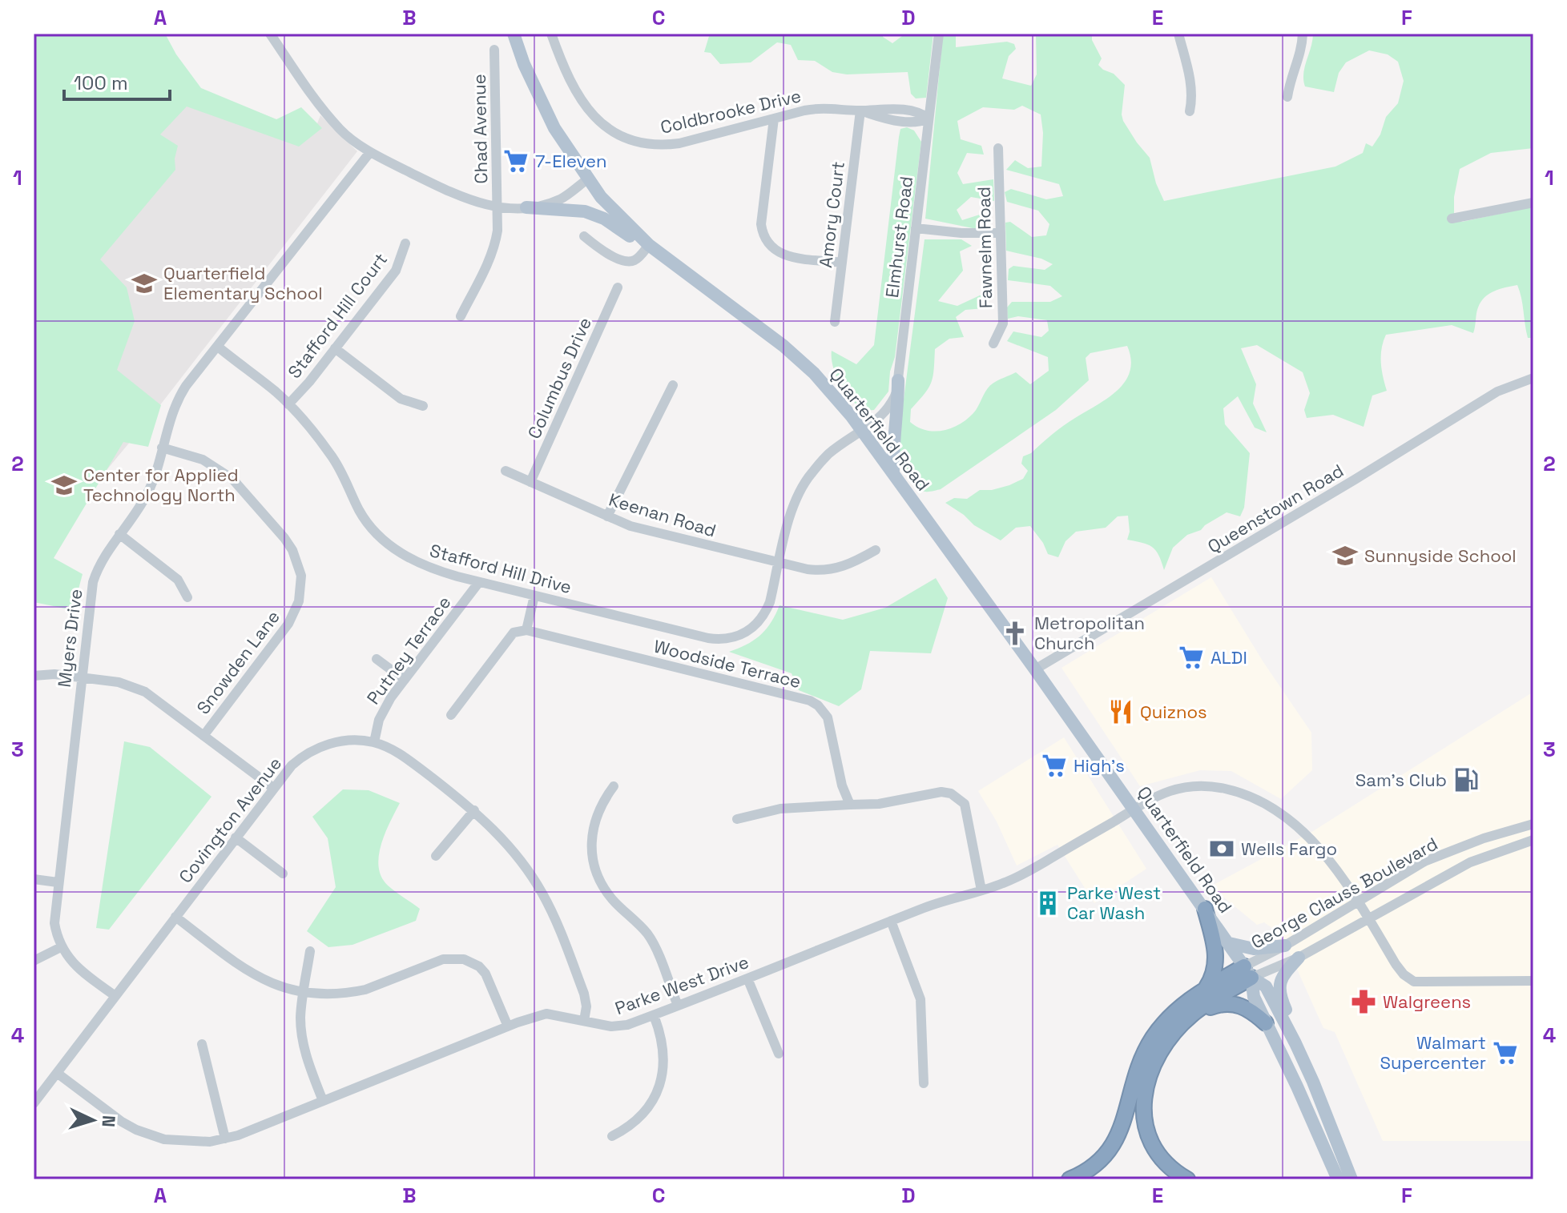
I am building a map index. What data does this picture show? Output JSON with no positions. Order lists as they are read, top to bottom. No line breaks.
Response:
{"streets":{"main road":["Quarterfield Road"],"street":["Coldbrooke Drive","Chad Avenue","Amory Court","Elmhurst Road","Fawnelm Road","Stafford Hill Court","Columbus Drive","Queenstown Road","Keenan Road","Stafford Hill Drive","Myers Drive","Putney Terrace","Snowden Lane","Woodside Terrace","Covington Avenue","George Clauss Boulevard","Parke West Drive"]},"crossings":[["Coldbrooke Drive","Amory Court"],["Coldbrooke Drive","Elmhurst Road"],["Elmhurst Road","Quarterfield Road"],["Elmhurst Road","Keenan Road"],["Elmhurst Road","Stafford Hill Drive"],["Stafford Hill Court","Stafford Hill Drive"],["Columbus Drive","Keenan Road"],["Quarterfield Road","Queenstown Road"],["Quarterfield Road","George Clauss Boulevard"],["Quarterfield Road","Parke West Drive"],["Stafford Hill Drive","Myers Drive"],["Stafford Hill Drive","Putney Terrace"],["Myers Drive","Snowden Lane"],["Putney Terrace","Covington Avenue"],["Covington Avenue","Parke West Drive"],["George Clauss Boulevard","Parke West Drive"]],"places":{"supermarket":["7-Eleven","ALDI","High's","Walmart Supercenter"],"school or university":["Quarterfield Elementary School","Center for Applied Technology North","Sunnyside School"],"church":["Metropolitan Church"],"restaurant":["Quiznos"],"fuel station":["Sam's Club"],"bank":["Wells Fargo"],"building":["Parke West Car Wash"],"pharmacy":["Walgreens"]},"scale_bar":"100 m","north":"right","grid":{"columns":["A","B","C","D","E","F"],"rows":["1","2","3","4"]}}
